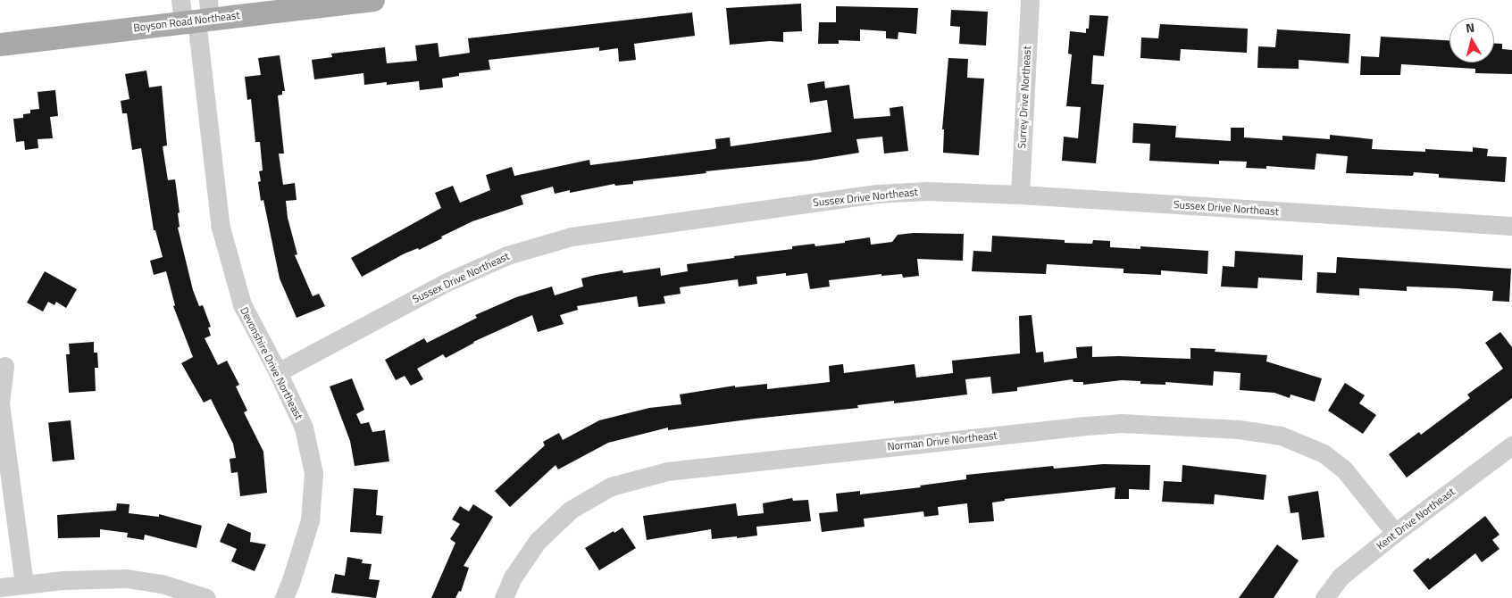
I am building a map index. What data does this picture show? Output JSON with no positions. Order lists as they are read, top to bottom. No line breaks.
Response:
{"streets":{"main road":["Boyson Road Northeast"],"street":["Surrey Drive Northeast","Sussex Drive Northeast","Devonshire Drive Northeast","Norman Drive Northeast","Kent Drive Northeast"]},"crossings":[["Boyson Road Northeast","Devonshire Drive Northeast"],["Surrey Drive Northeast","Sussex Drive Northeast"],["Sussex Drive Northeast","Devonshire Drive Northeast"],["Norman Drive Northeast","Kent Drive Northeast"]],"north":"top"}
